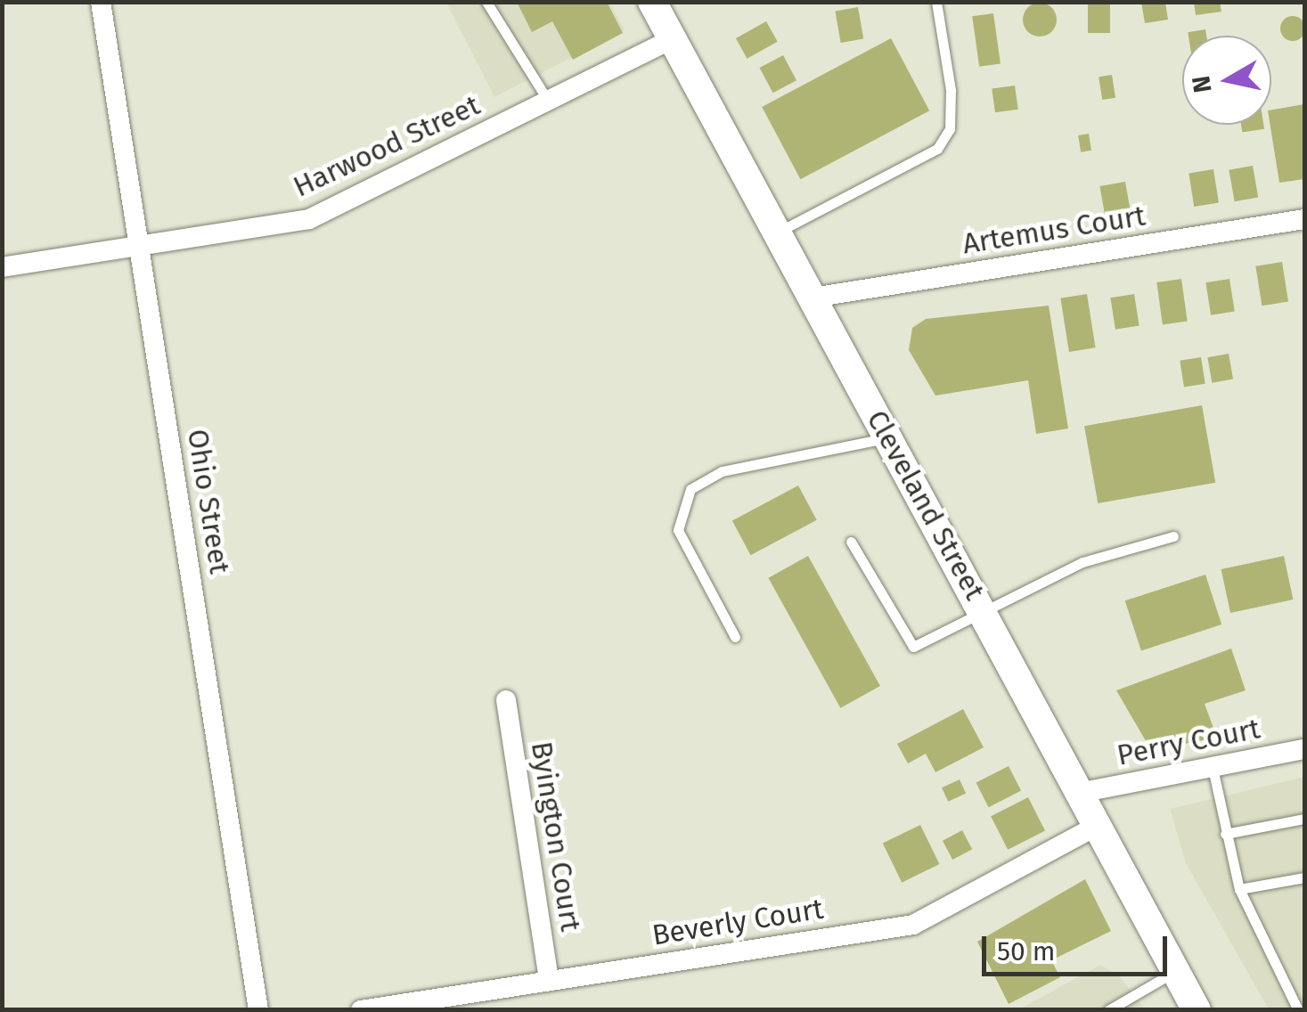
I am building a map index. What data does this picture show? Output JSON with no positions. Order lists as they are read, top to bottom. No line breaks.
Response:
{"streets":{"main road":["Cleveland Street"],"street":["Harwood Street","Artemus Court","Ohio Street","Perry Court","Byington Court","Beverly Court"]},"crossings":[["Harwood Street","Ohio Street"],["Harwood Street","Cleveland Street"],["Artemus Court","Cleveland Street"],["Cleveland Street","Perry Court"],["Cleveland Street","Beverly Court"],["Byington Court","Beverly Court"]],"scale_bar":"50 m","north":"left"}
